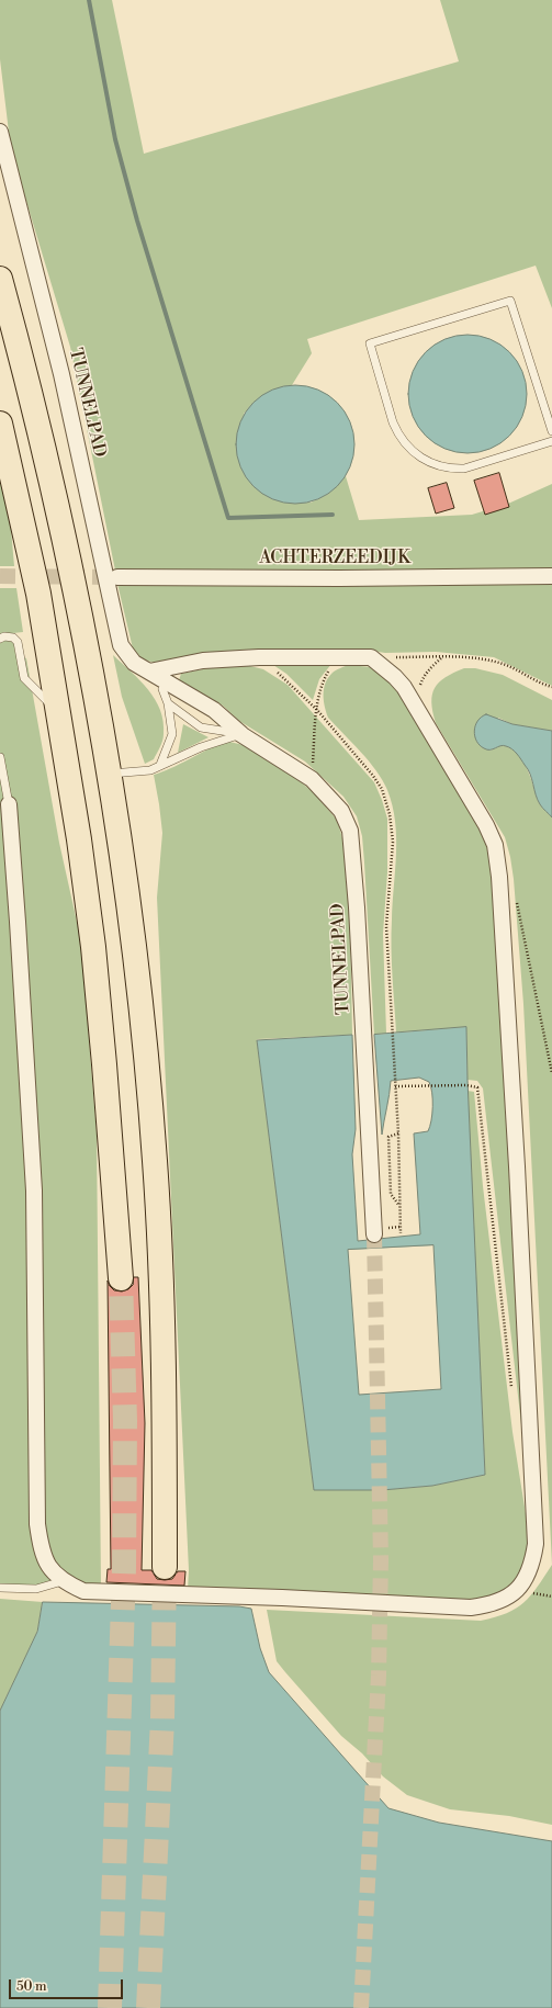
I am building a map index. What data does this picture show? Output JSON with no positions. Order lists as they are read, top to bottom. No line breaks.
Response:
{"streets":{"street":["TUNNELPAD","ACHTERZEEDIJK"]},"scale_bar":"50 m"}
